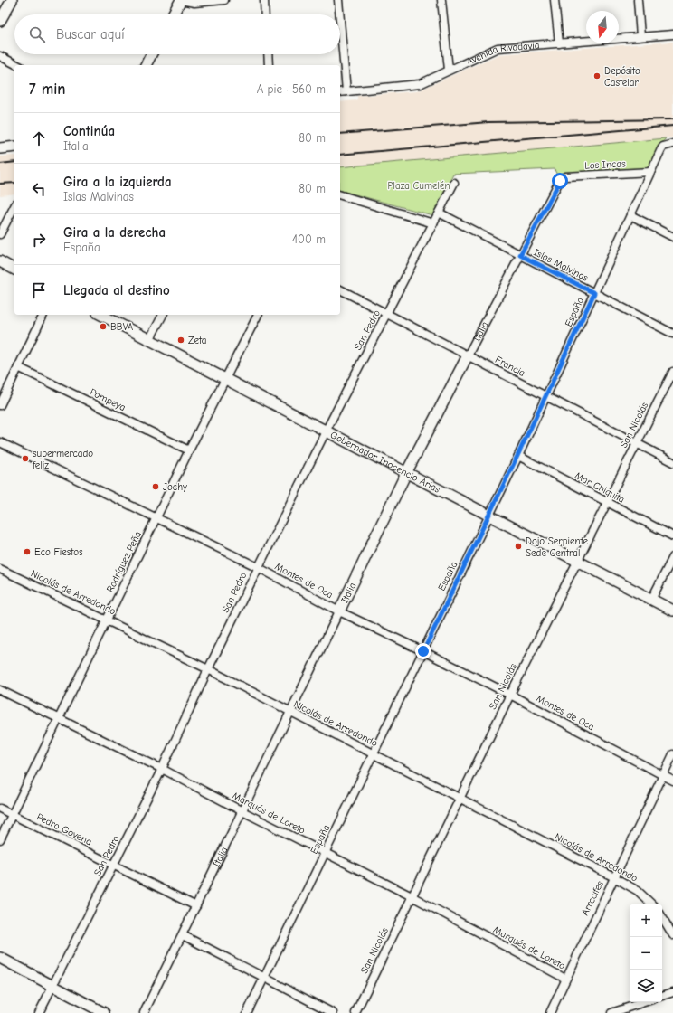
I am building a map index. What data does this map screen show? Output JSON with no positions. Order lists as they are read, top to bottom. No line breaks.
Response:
{"streets":{"street":["Avenida Rivadavia","Los Incas","Islas Malvinas","España","San Pedro","Italia","Francia","Pompeya","San Nicolás","Gobernador Inocencio Arias","Mar Chiquita","Rodríguez Peña","Montes de Oca","Nicolás de Arredondo","Marqués de Loreto","Pedro Goyena","Arrecifes"]},"crossings":[["Los Incas","España"],["Los Incas","Italia"],["Islas Malvinas","España"],["Islas Malvinas","San Pedro"],["Islas Malvinas","Italia"],["España","Francia"],["España","Gobernador Inocencio Arias"],["España","Mar Chiquita"],["España","Montes de Oca"],["España","Nicolás de Arredondo"],["España","Marqués de Loreto"],["San Pedro","Francia"],["San Pedro","Gobernador Inocencio Arias"],["San Pedro","Montes de Oca"],["San Pedro","Nicolás de Arredondo"],["San Pedro","Marqués de Loreto"],["San Pedro","Pedro Goyena"],["Italia","Francia"],["Italia","Gobernador Inocencio Arias"],["Italia","Montes de Oca"],["Italia","Nicolás de Arredondo"],["Italia","Marqués de Loreto"],["Italia","Pedro Goyena"],["Francia","San Nicolás"],["Pompeya","Rodríguez Peña"],["San Nicolás","Gobernador Inocencio Arias"],["San Nicolás","Mar Chiquita"],["San Nicolás","Montes de Oca"],["San Nicolás","Nicolás de Arredondo"],["San Nicolás","Marqués de Loreto"],["Gobernador Inocencio Arias","Rodríguez Peña"],["Rodríguez Peña","Montes de Oca"],["Rodríguez Peña","Nicolás de Arredondo"],["Rodríguez Peña","Marqués de Loreto"],["Rodríguez Peña","Pedro Goyena"],["Montes de Oca","Arrecifes"],["Nicolás de Arredondo","Arrecifes"],["Marqués de Loreto","Arrecifes"]],"parks":["Plaza Cumelén"],"places":["Depósito Castelar","BBVA","Zeta","supermercado feliz","Jochy","Dojo Serpiente Sede Central","Eco Fiestos"],"north":"bottom","page":{"search":"Buscar aquí","heading":["7 min","A pie · 560 m"],"list":[["Continúa","Italia","80 m"],["Gira a la izquierda","Islas Malvinas","80 m"],["Gira a la derecha","España","400 m"],"Llegada al destino"],"map_buttons":["+","−"]}}
